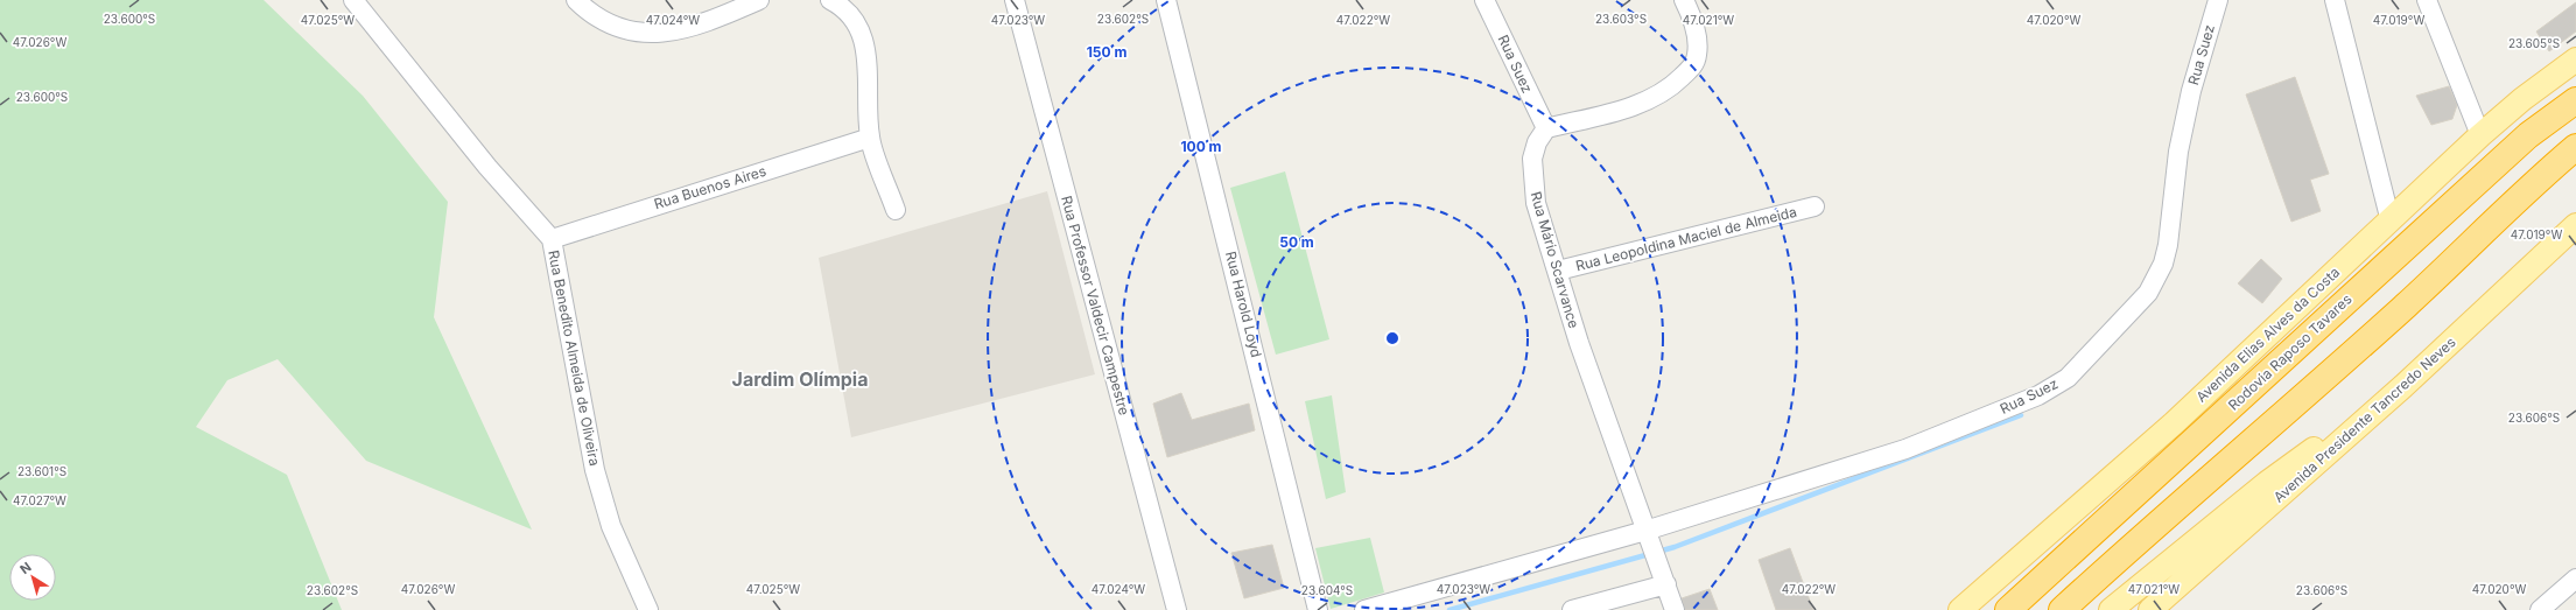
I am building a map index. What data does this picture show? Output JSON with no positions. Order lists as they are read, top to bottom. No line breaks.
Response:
{"streets":{"highway":["Rodovia Raposo Tavares"],"main road":["Avenida Elias Alves da Costa","Avenida Presidente Tancredo Neves"],"street":["Rua Suez","Rua Buenos Aires","Rua Leopoldina Maciel de Almeida","Rua Mário Scarvance","Rua Harold Loyd","Rua Professor Valdecir Campestre","Rua Benedito Almeida de Oliveira"]},"crossings":[["Rua Suez","Rua Mário Scarvance"],["Rua Buenos Aires","Rua Benedito Almeida de Oliveira"],["Rua Leopoldina Maciel de Almeida","Rua Mário Scarvance"]],"districts":["Jardim Olímpia"],"north":"top left","coordinates":["23.600°S","23.602°S","23.603°S","47.025°W","47.024°W","47.023°W","47.022°W","47.021°W","47.020°W","47.019°W","47.026°W","23.605°S","23.606°S","23.601°S","47.027°W","23.604°S"],"rings":["150 m","100 m","50 m"]}
